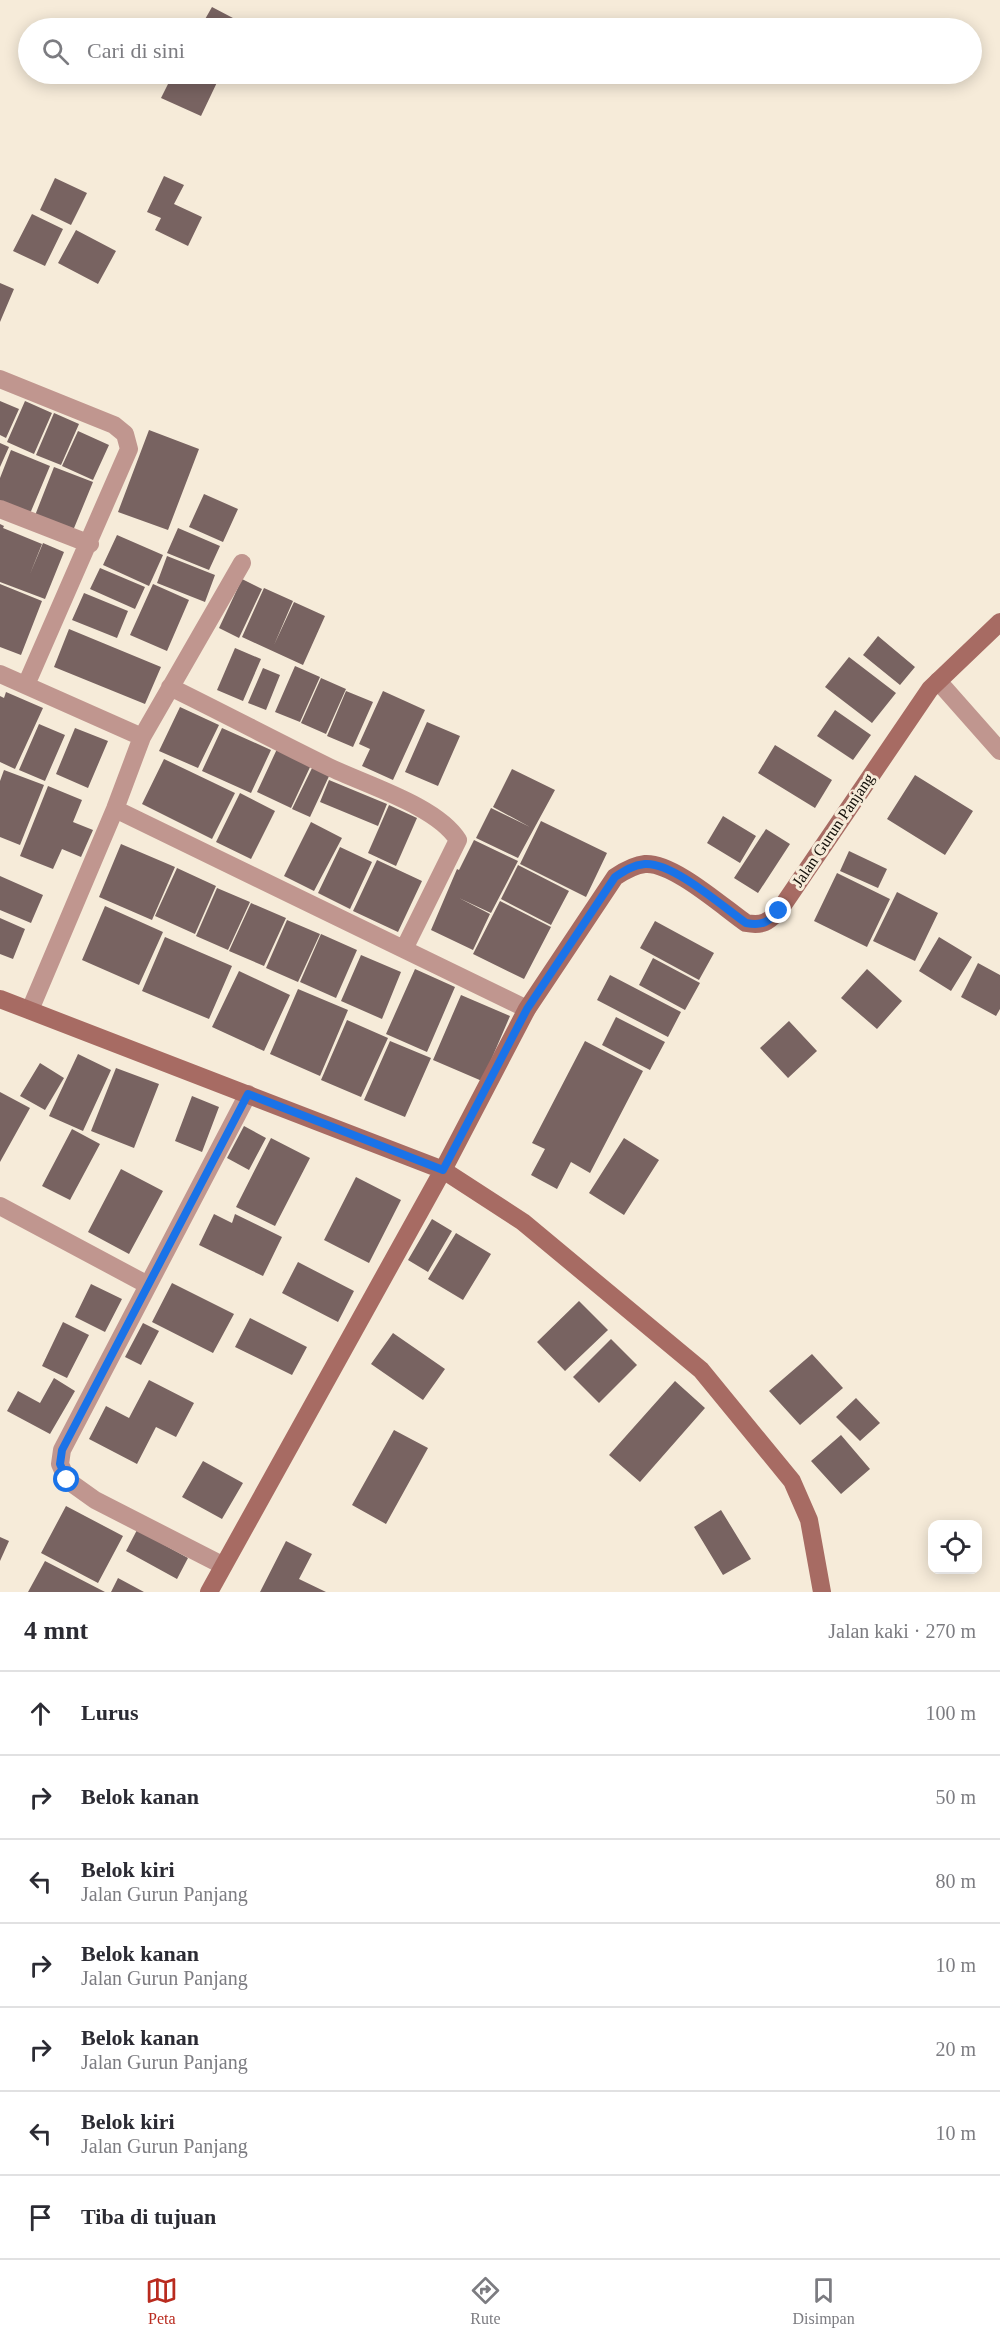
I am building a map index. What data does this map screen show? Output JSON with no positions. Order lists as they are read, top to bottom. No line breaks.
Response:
{"streets":{"street":["Jalan Gurun Panjang"]},"page":{"search":"Cari di sini","heading":["4 mnt","Jalan kaki · 270 m"],"list":[["Lurus","100 m"],["Belok kanan","50 m"],["Belok kiri","Jalan Gurun Panjang","80 m"],["Belok kanan","Jalan Gurun Panjang","10 m"],["Belok kanan","Jalan Gurun Panjang","20 m"],["Belok kiri","Jalan Gurun Panjang","10 m"],"Tiba di tujuan"],"nav":["Peta","Rute","Disimpan"]}}
